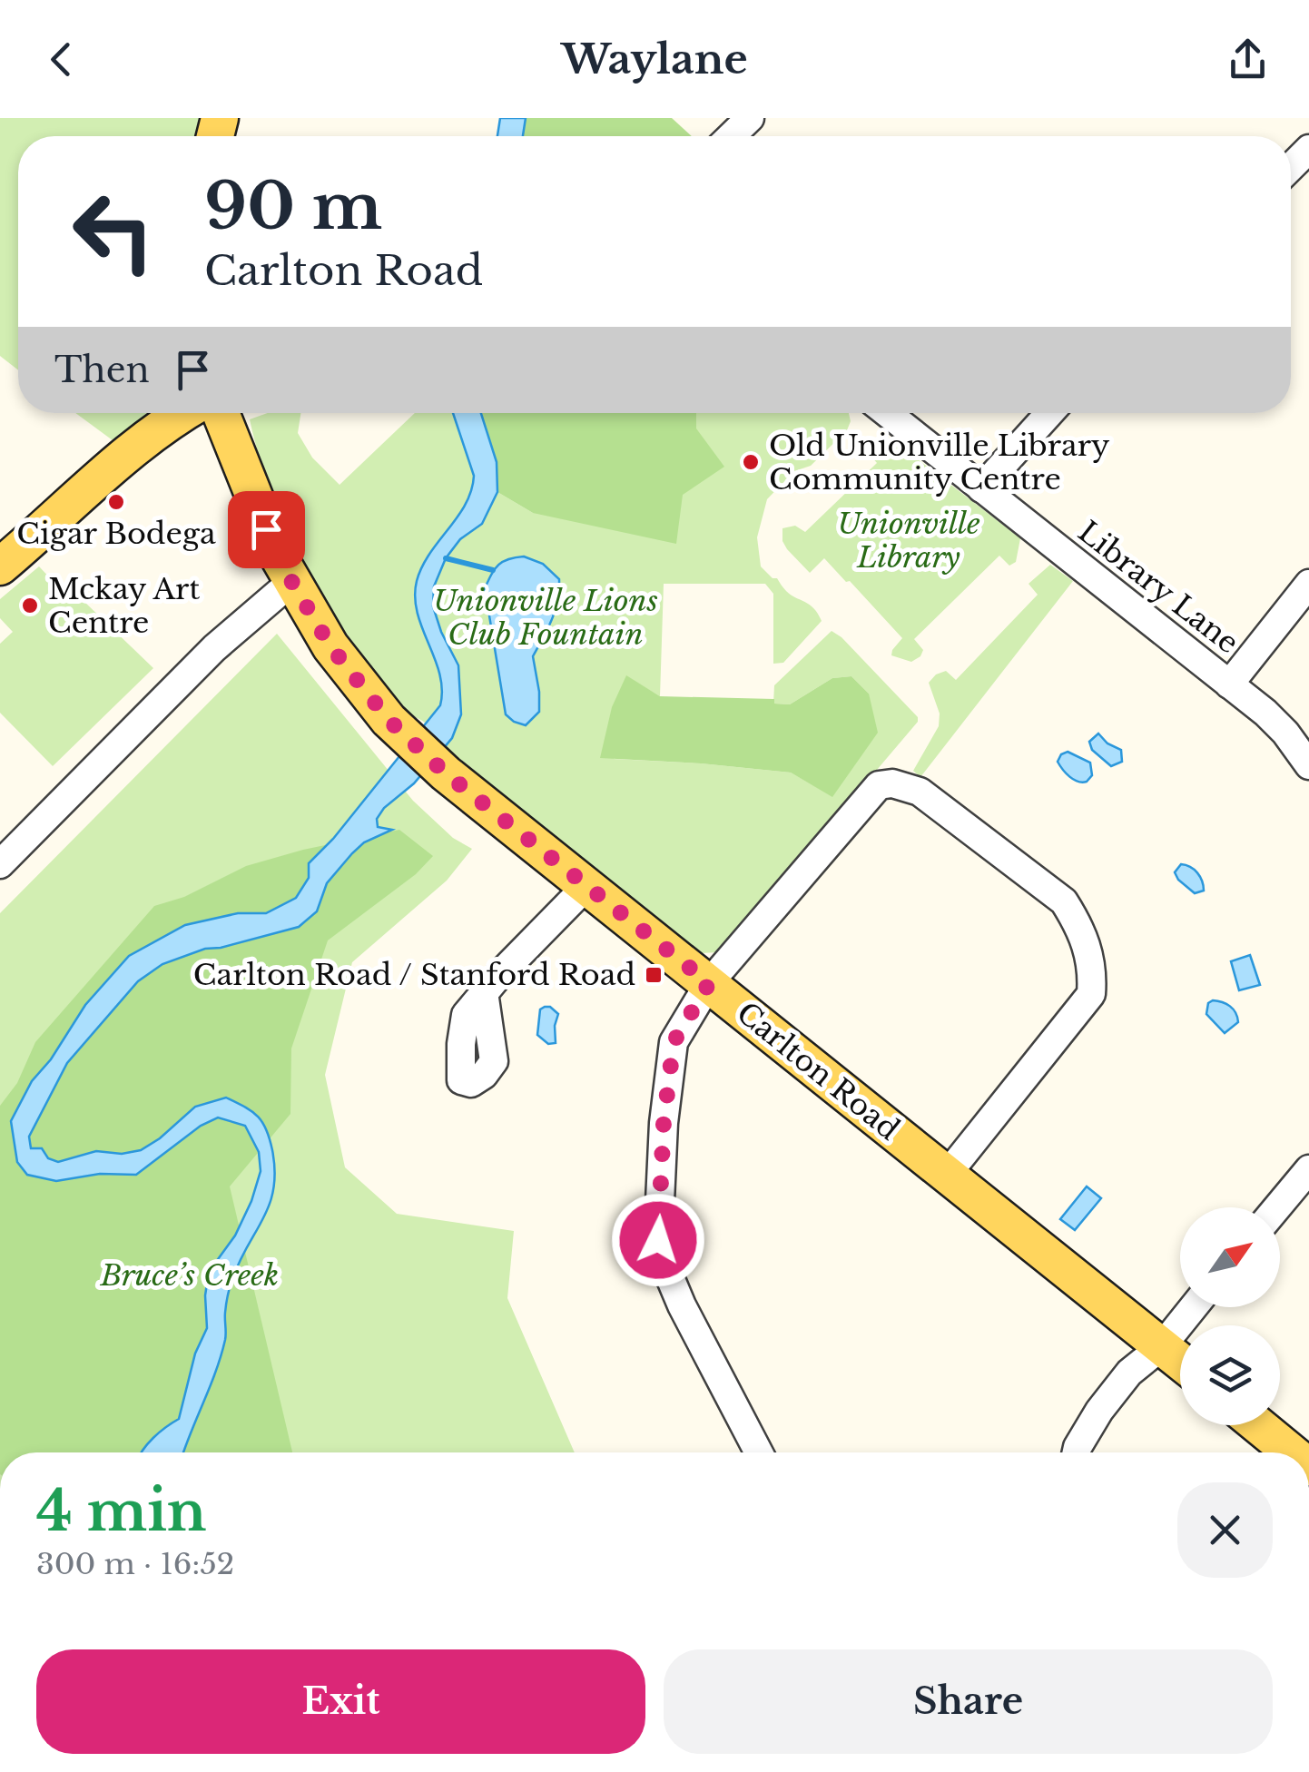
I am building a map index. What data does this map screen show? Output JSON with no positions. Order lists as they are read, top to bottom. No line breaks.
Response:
{"streets":{"main road":["Carlton Road"],"street":["Library Lane"]},"parks":["Unionville Library","Unionville Lions Club Fountain","Bruce’s Creek"],"places":{"other":["Old Unionville Library Community Centre","Cigar Bodega","Mckay Art Centre"],"transit":["Carlton Road / Stanford Road"]},"north":"top right","page":{"header":"Waylane","turn":["90 m","Carlton Road"],"then":"Then","heading":["4 min","300 m · 16:52"],"buttons":["Exit","Share"]}}
